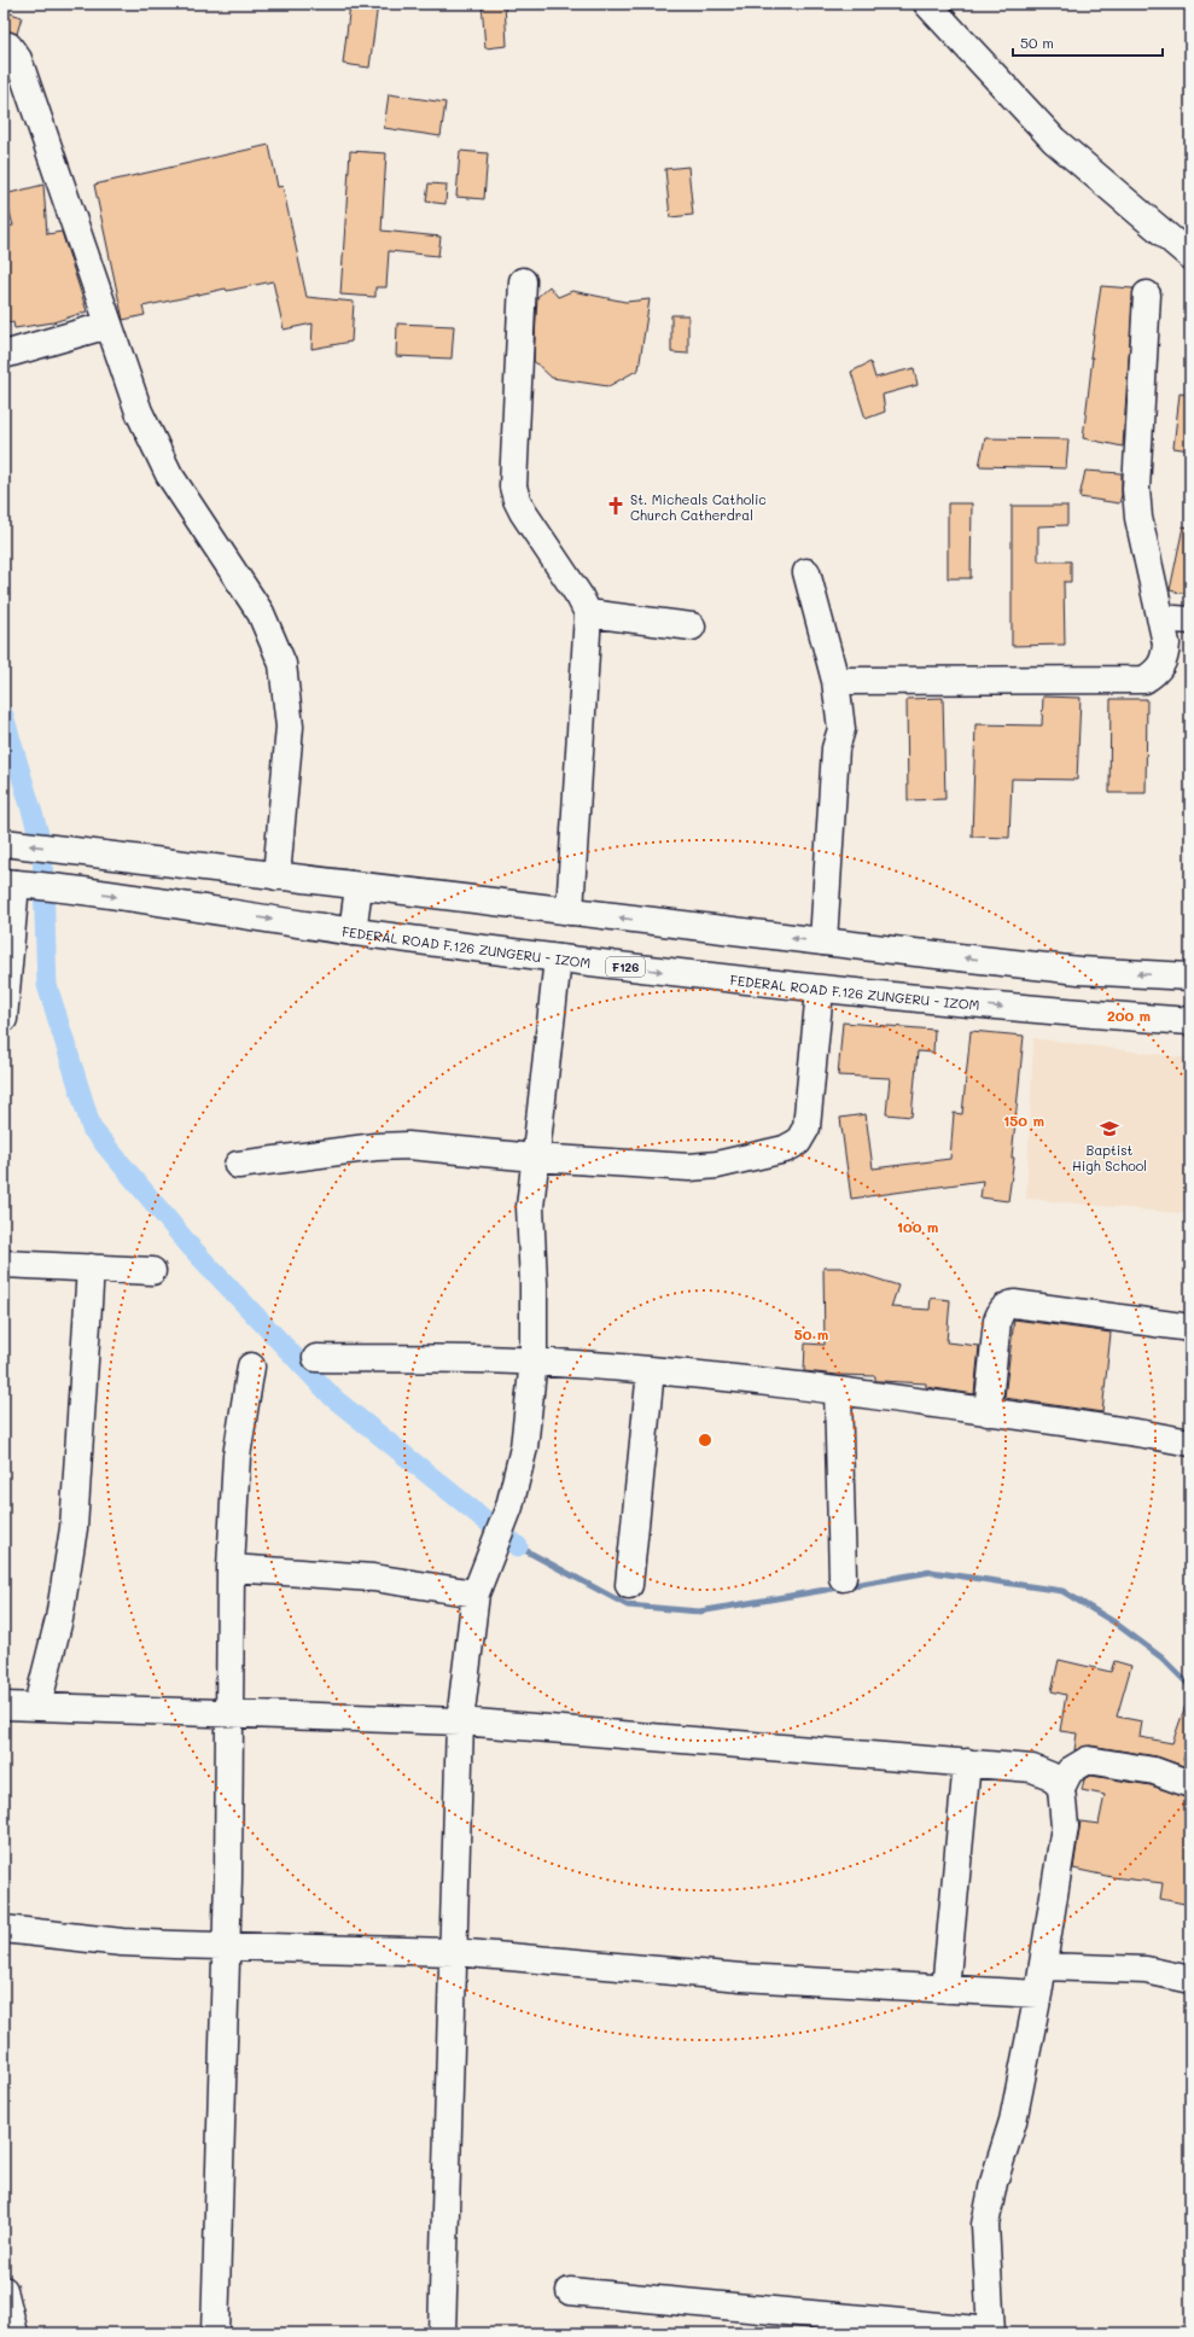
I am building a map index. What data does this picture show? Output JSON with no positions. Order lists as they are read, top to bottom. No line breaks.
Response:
{"streets":{"street":["FEDERAL ROAD F.126 ZUNGERU - IZOM","F126"]},"places":{"church":["St. Micheals Catholic Church Catherdral"],"school or university":["Baptist High School"]},"scale_bar":"50 m","rings":["200 m","150 m","100 m","50 m"]}
